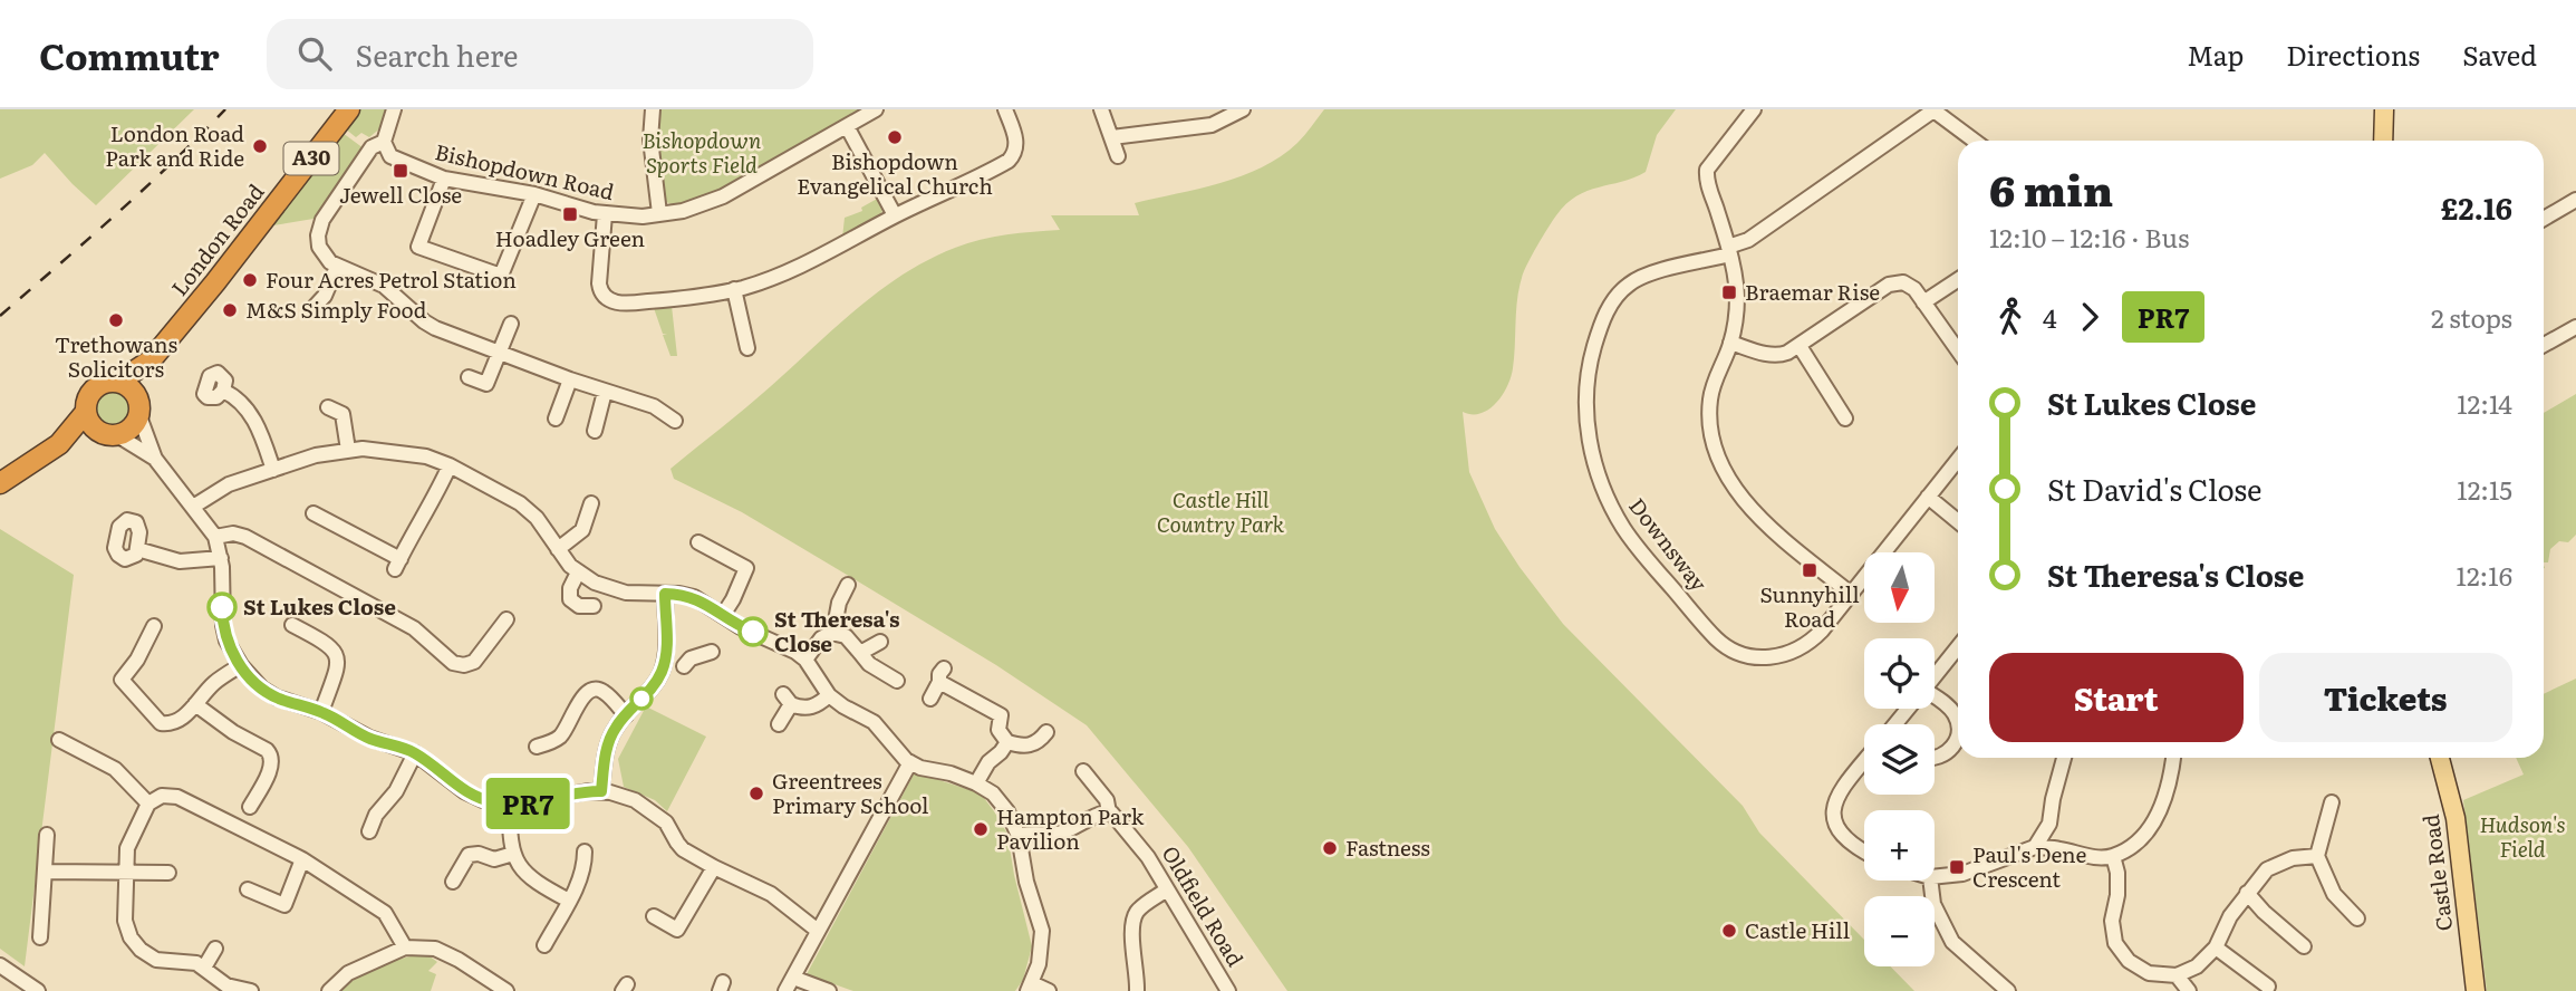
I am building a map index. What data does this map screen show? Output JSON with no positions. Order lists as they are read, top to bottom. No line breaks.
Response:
{"streets":{"highway":["A30","London Road"],"main road":["Castle Road"],"street":["Bishopdown Road","Downsway","Oldfield Road"]},"parks":["Bishopdown Sports Field","Castle Hill Country Park","Hudson's Field"],"places":{"other":["Bishopdown Evangelical Church","London Road Park and Ride","Four Acres Petrol Station","M&S Simply Food","Trethowans Solicitors","St Lukes Close","St Theresa's Close","Greentrees Primary School","Hampton Park Pavilion","Fastness","Castle Hill"],"transit":["Jewell Close","Hoadley Green","Braemar Rise","Sunnyhill Road","Paul's Dene Crescent"]},"lines":["bus line PR7"],"north":"bottom","page":{"header":"Commutr","search":"Search here","nav":["Map","Directions","Saved"],"on_map":"PR7","heading":["6 min","12:10 – 12:16 · Bus","£2.16"],"legs":["4","PR7","2 stops"],"list":[{"name":"St Lukes Close","value":"12:14"},{"name":"St David's Close","value":"12:15"},{"name":"St Theresa's Close","value":"12:16"}],"map_buttons":["+","−"],"buttons":["Start","Tickets"]}}
